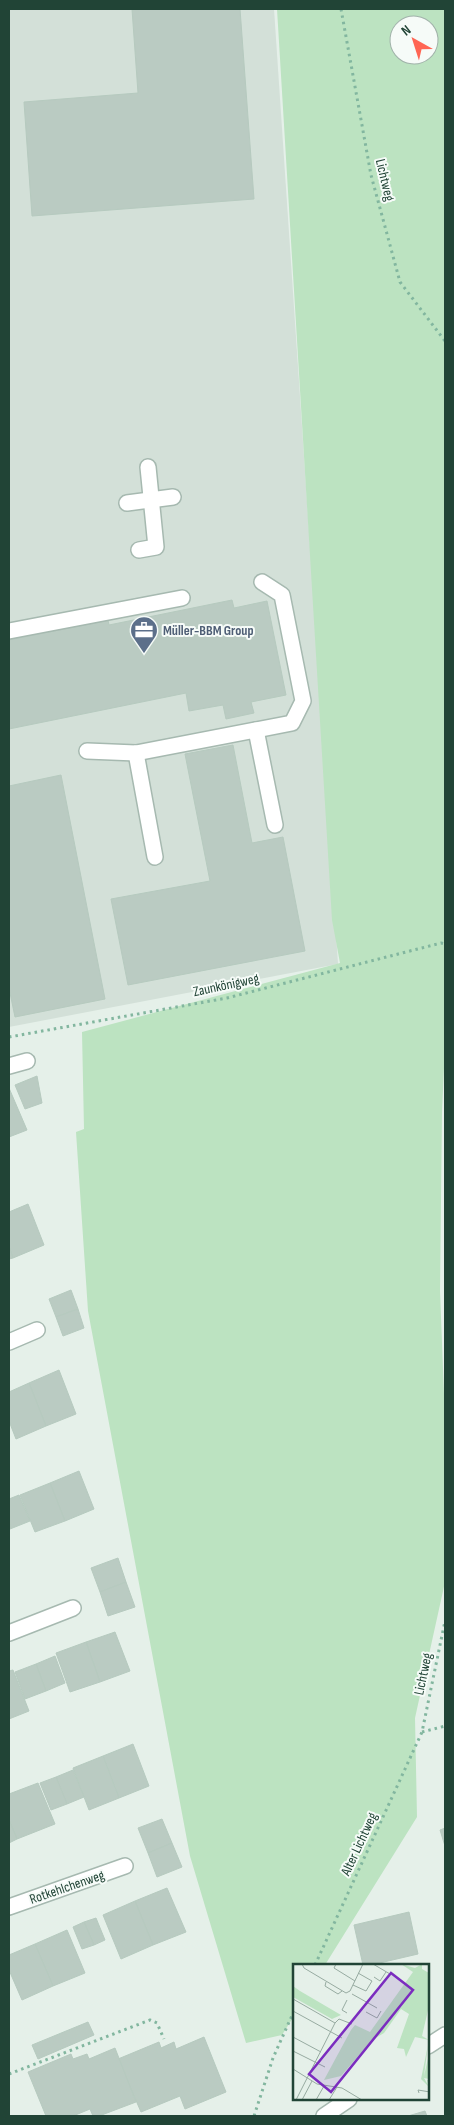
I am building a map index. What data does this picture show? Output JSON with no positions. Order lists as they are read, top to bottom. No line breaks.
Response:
{"streets":{"street":["Rotkehlchenweg"],"path":["Lichtweg","Zaunkönigweg","Alter Lichtweg"]},"crossings":[["Lichtweg","Alter Lichtweg"]],"places":{"office":["Müller-BBM Group"]},"north":"top left"}
